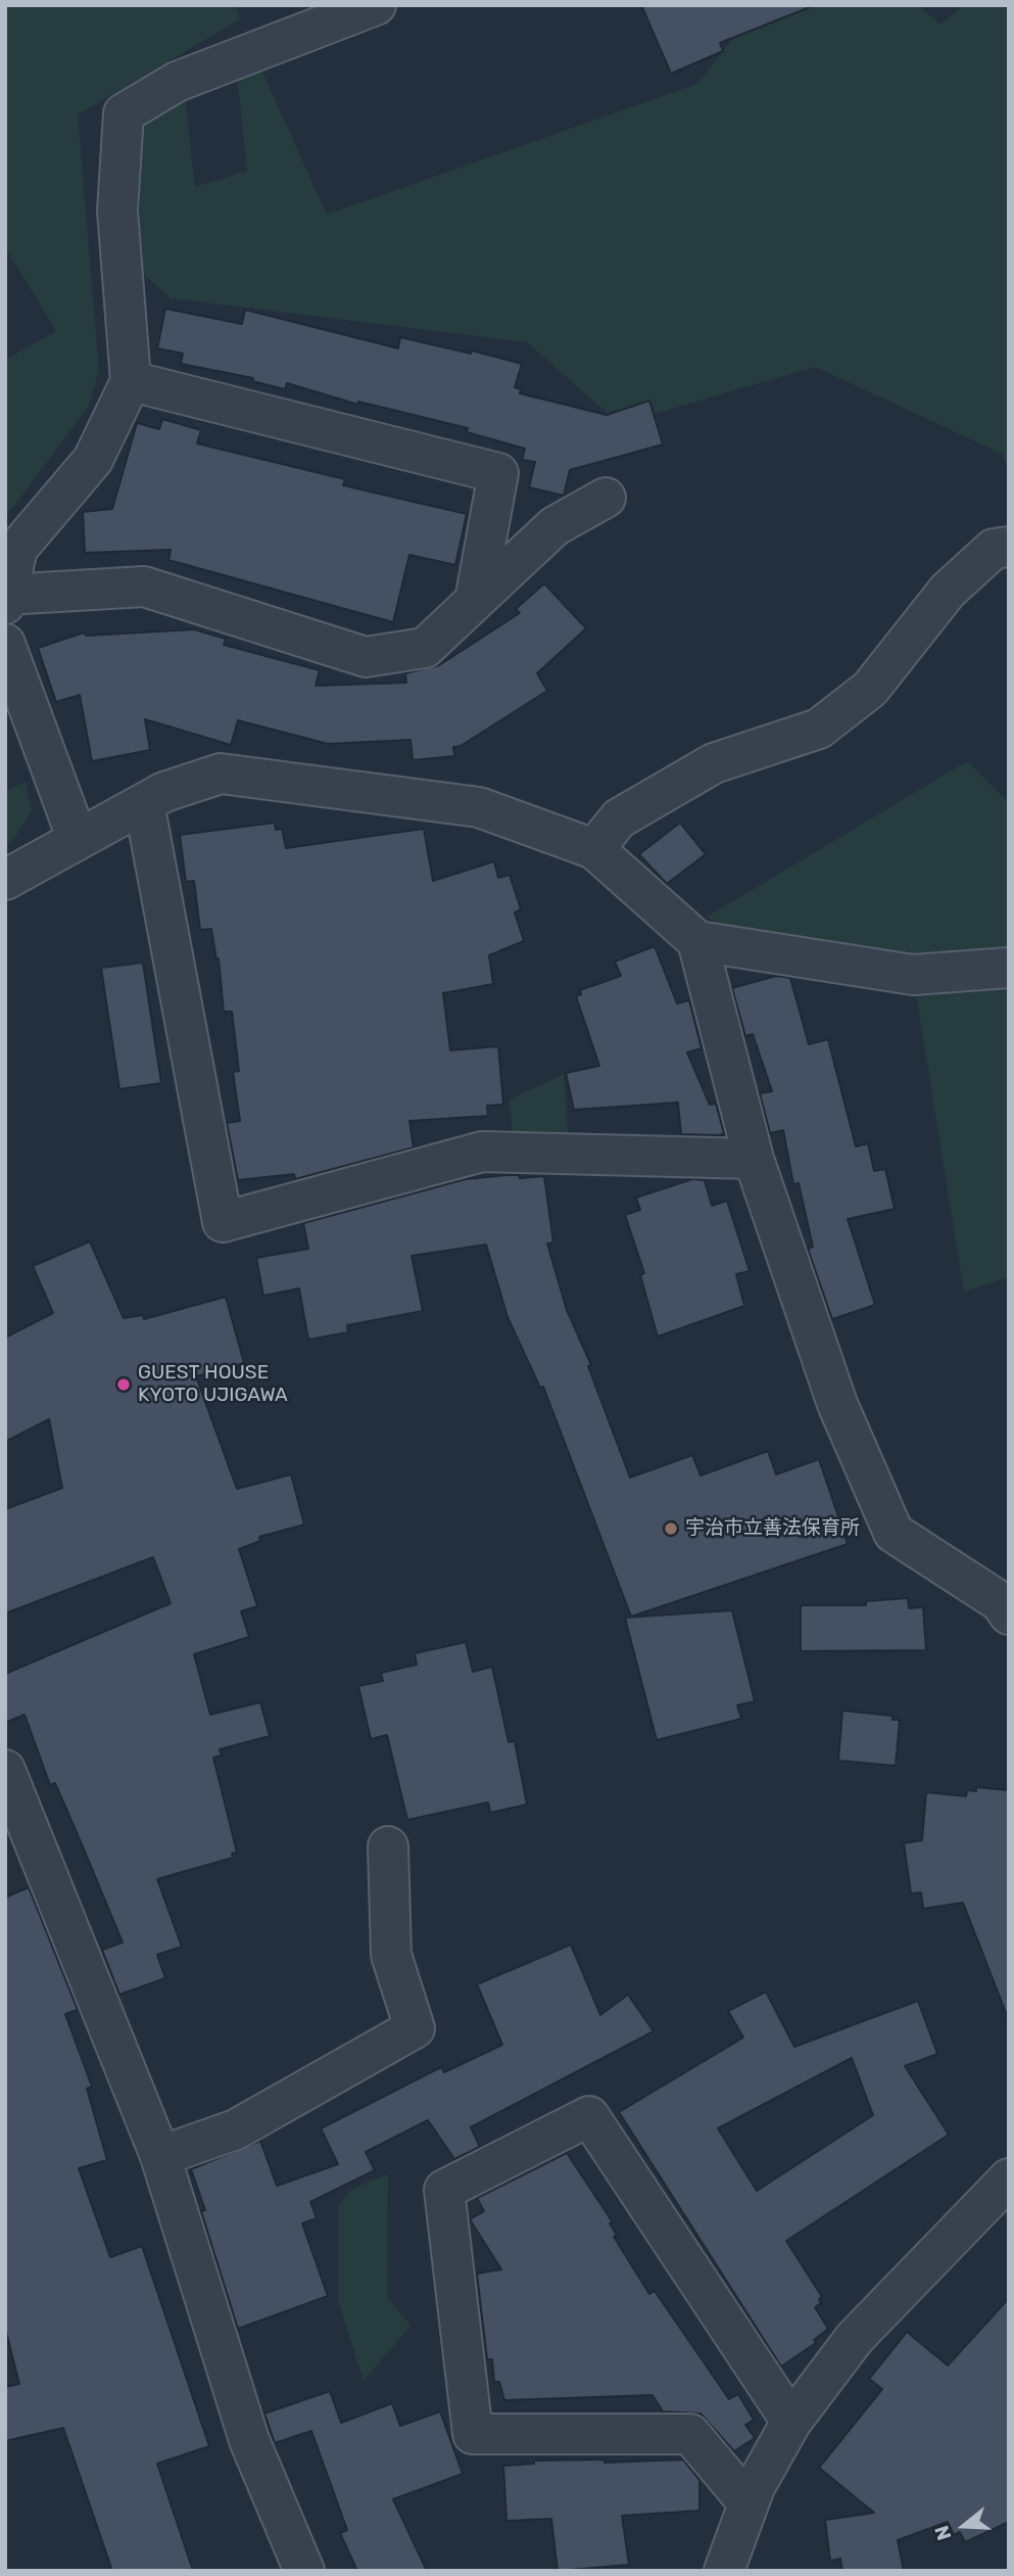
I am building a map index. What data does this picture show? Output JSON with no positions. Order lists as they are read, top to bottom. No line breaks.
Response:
{"places":["GUEST HOUSE KYOTO UJIGAWA","宇治市立善法保育所"],"north":"left"}
